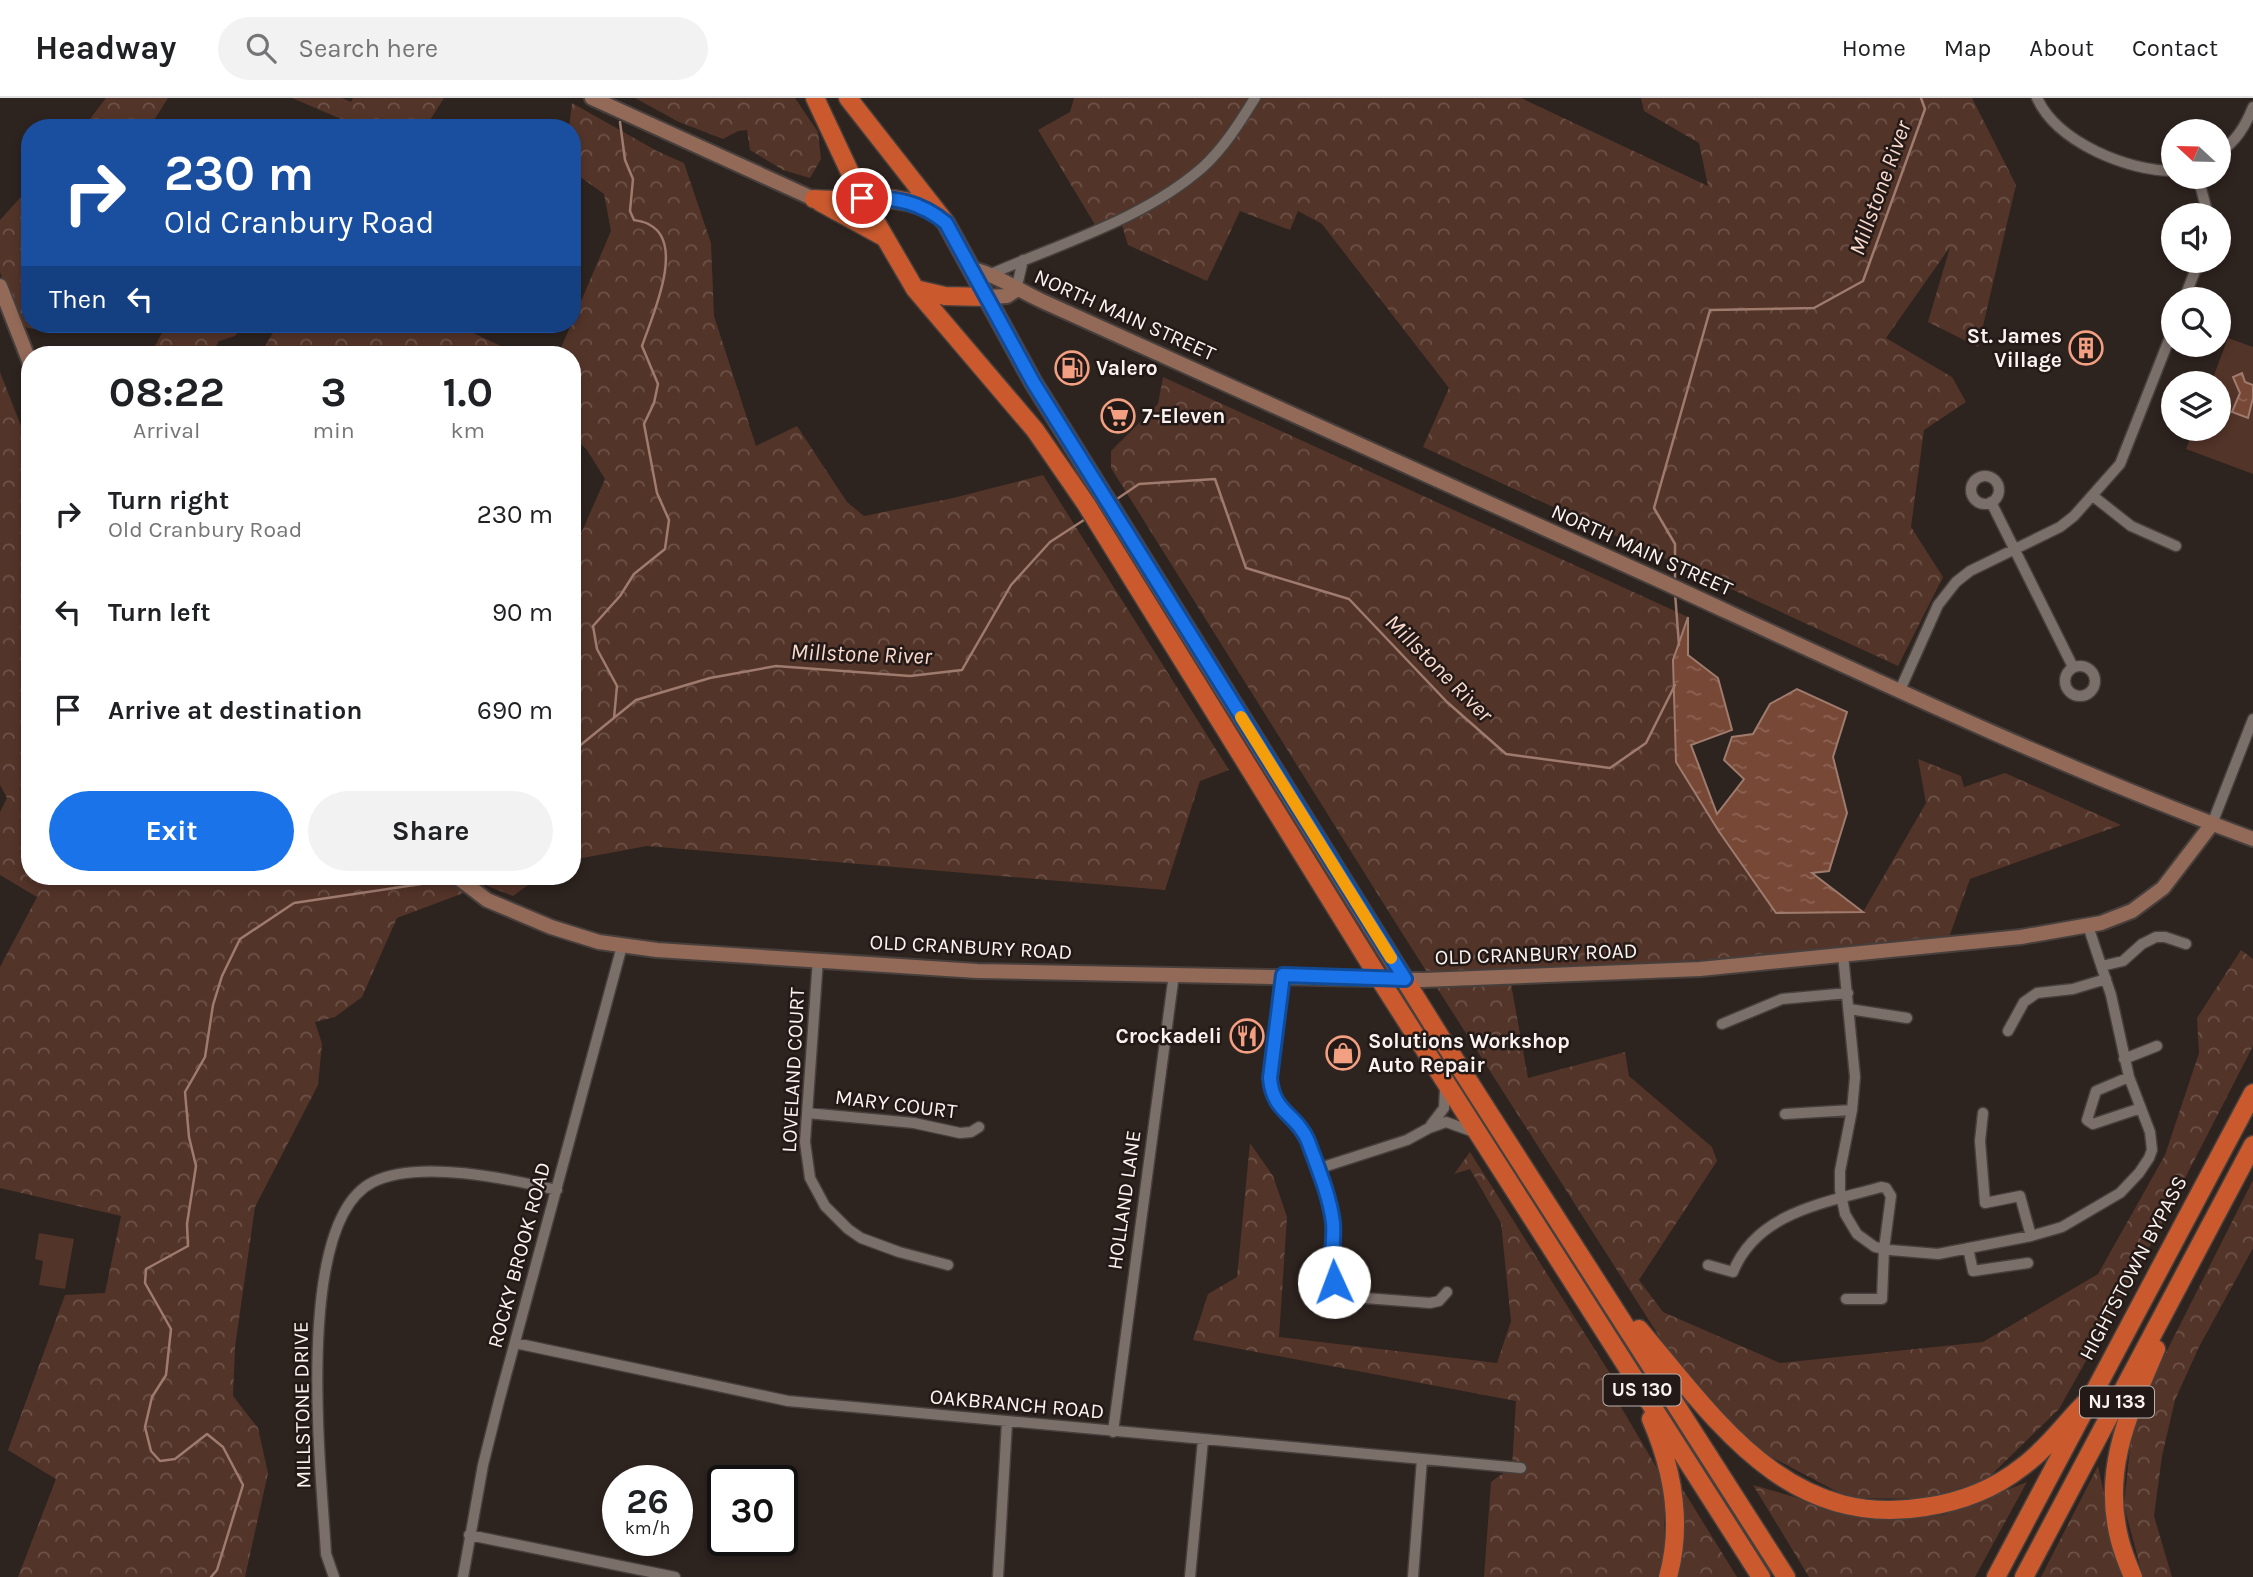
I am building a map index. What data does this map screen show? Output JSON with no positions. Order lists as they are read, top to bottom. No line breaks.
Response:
{"streets":{"highway":["HIGHTSTOWN BYPASS","US 130","NJ 133"],"street":["NORTH MAIN STREET","OLD CRANBURY ROAD","LOVELAND COURT","MARY COURT","HOLLAND LANE","ROCKY BROOK ROAD","OAKBRANCH ROAD","MILLSTONE DRIVE"]},"crossings":[["NORTH MAIN STREET","OLD CRANBURY ROAD"],["NORTH MAIN STREET","US 130"],["OLD CRANBURY ROAD","LOVELAND COURT"],["OLD CRANBURY ROAD","HOLLAND LANE"],["OLD CRANBURY ROAD","ROCKY BROOK ROAD"],["OLD CRANBURY ROAD","US 130"],["LOVELAND COURT","MARY COURT"],["HOLLAND LANE","OAKBRANCH ROAD"],["ROCKY BROOK ROAD","OAKBRANCH ROAD"],["ROCKY BROOK ROAD","MILLSTONE DRIVE"]],"water":["Millstone River"],"places":{"building":["St. James Village"],"fuel station":["Valero"],"supermarket":["7-Eleven"],"restaurant":["Crockadeli"],"shop":["Solutions Workshop Auto Repair"]},"north":"left","page":{"header":"Headway","search":"Search here","nav":["Home","Map","About","Contact"],"turn":["230 m","Old Cranbury Road"],"then":"Then","eta":["08:22","Arrival","3","min","1.0","km"],"list":[{"name":"Turn right","note":"Old Cranbury Road","value":"230 m"},{"name":"Turn left","value":"90 m"},{"name":"Arrive at destination","value":"690 m"}],"buttons":["Exit","Share"],"speed":"26 km/h","limit":"30"}}
